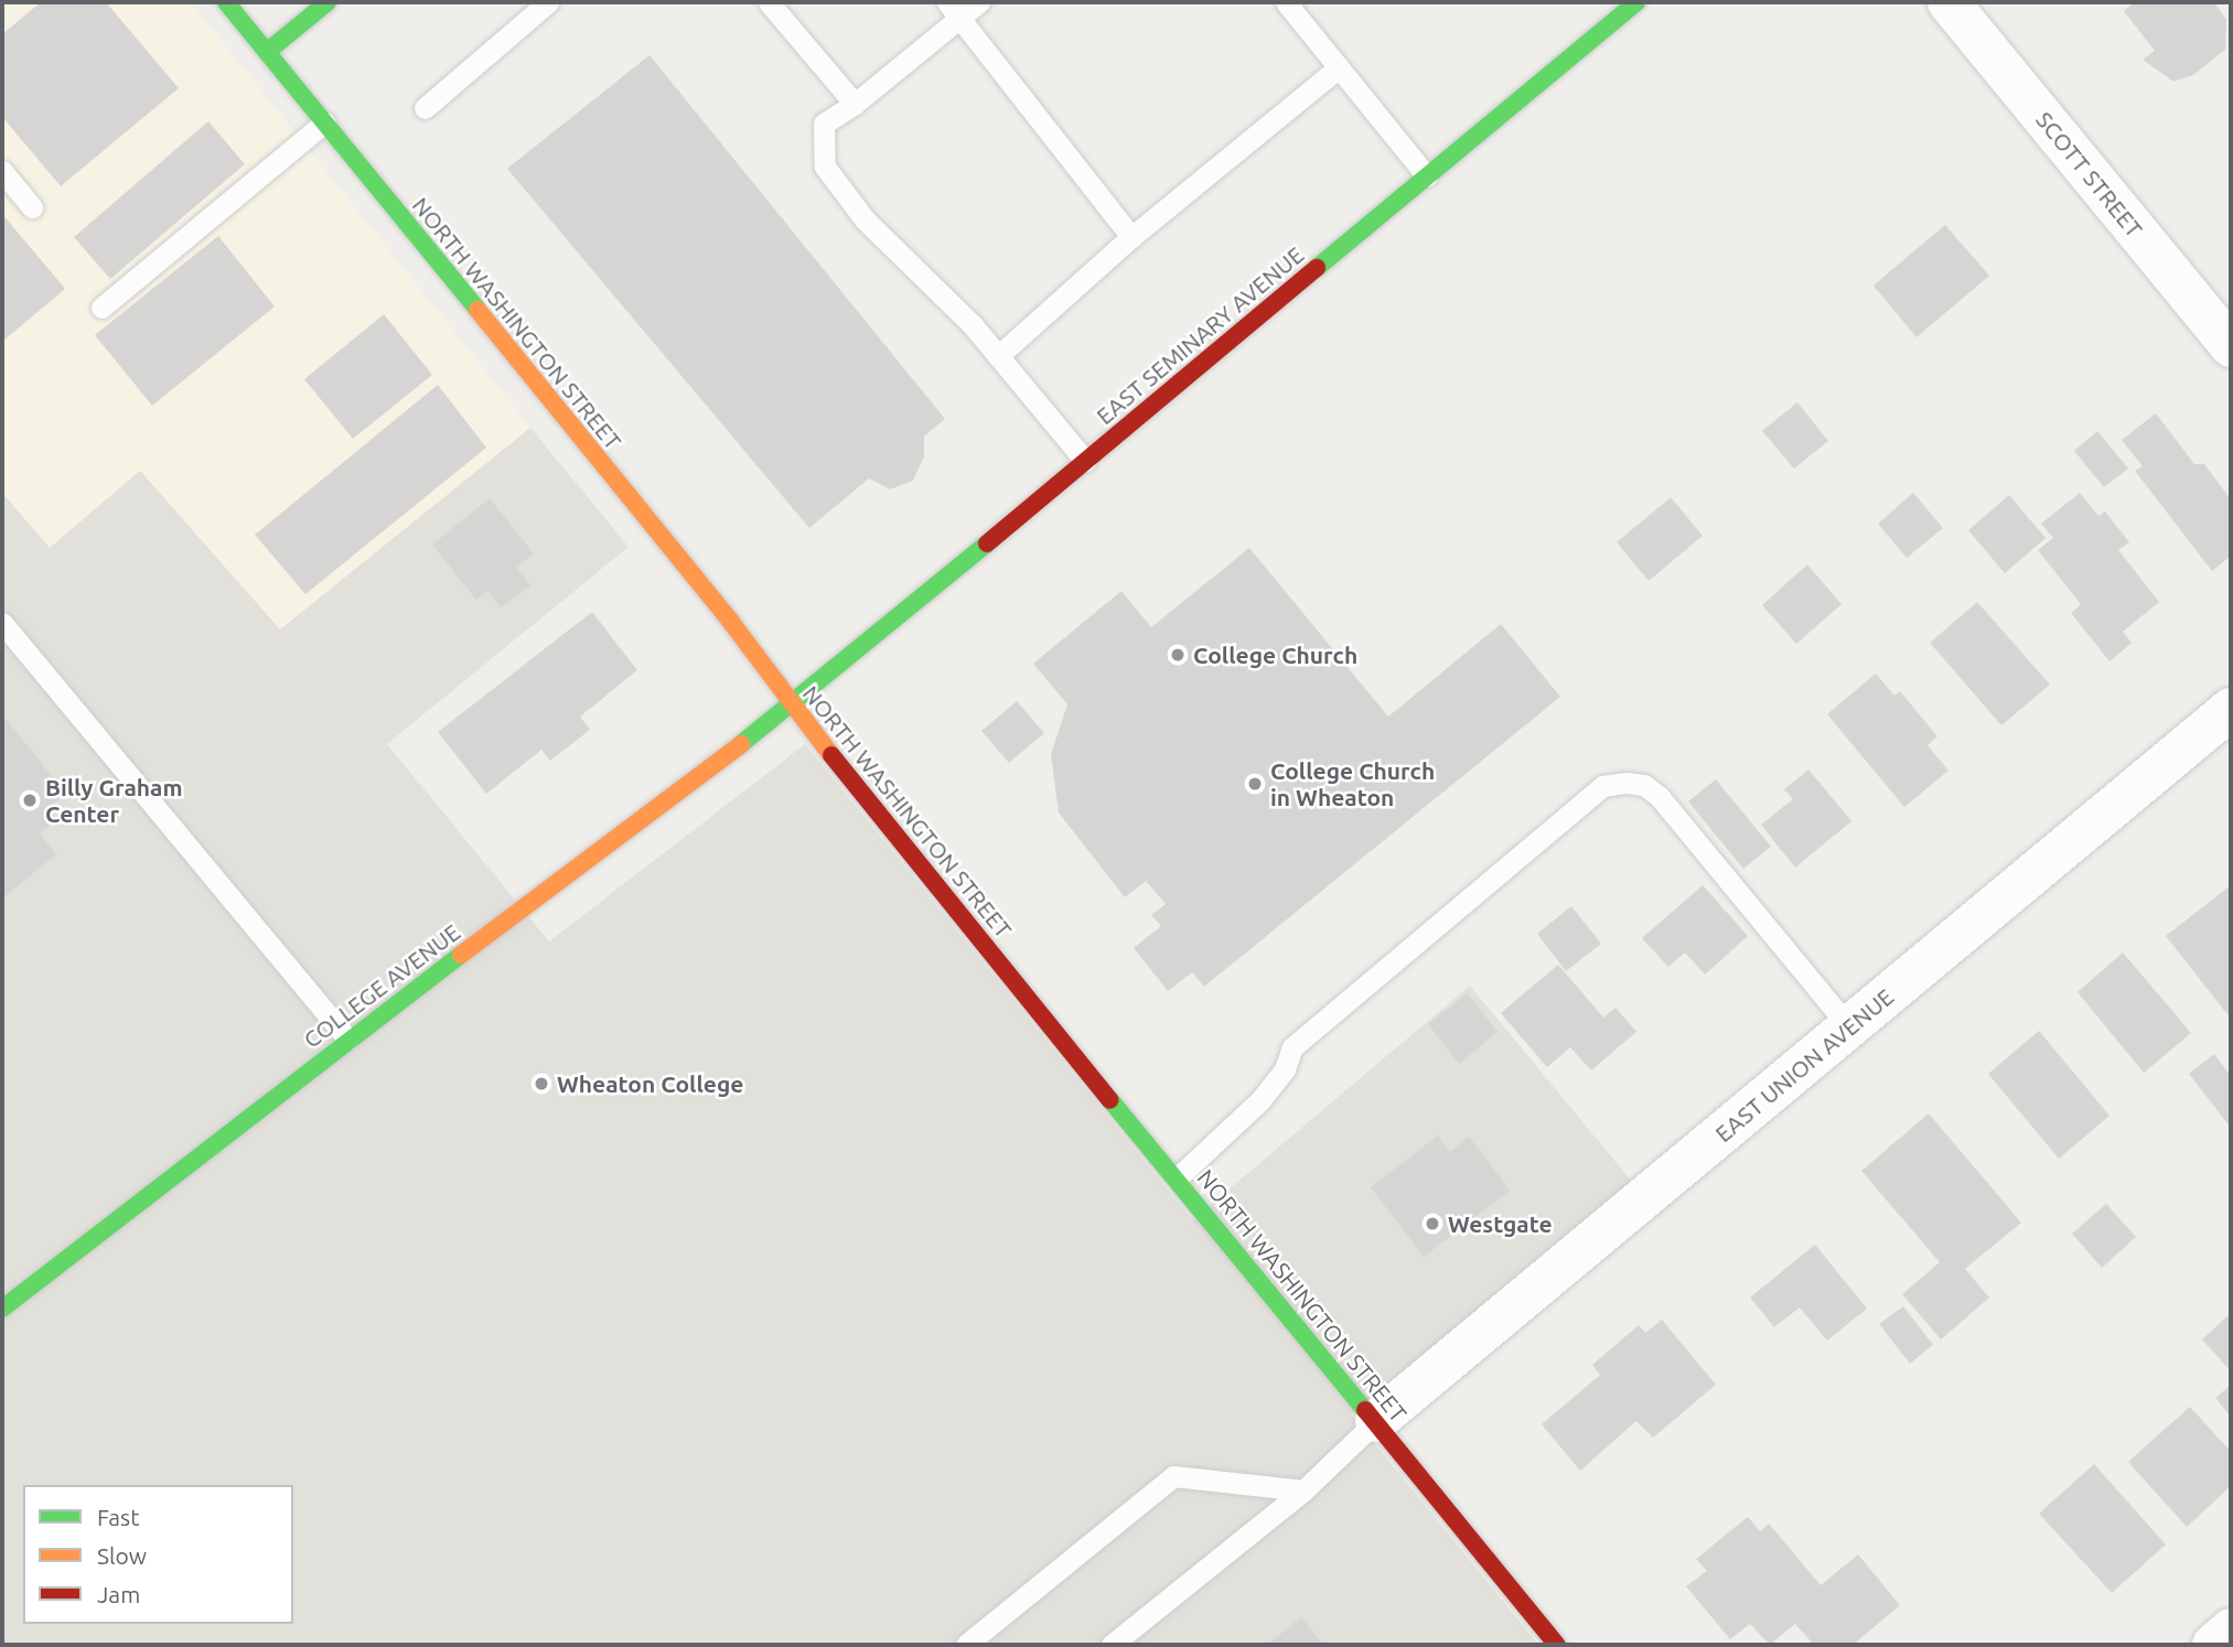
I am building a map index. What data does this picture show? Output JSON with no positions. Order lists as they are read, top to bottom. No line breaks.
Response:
{"streets":{"street":["SCOTT STREET","NORTH WASHINGTON STREET","EAST SEMINARY AVENUE","COLLEGE AVENUE","EAST UNION AVENUE"]},"crossings":[["NORTH WASHINGTON STREET","EAST SEMINARY AVENUE"],["NORTH WASHINGTON STREET","COLLEGE AVENUE"],["NORTH WASHINGTON STREET","EAST UNION AVENUE"],["EAST SEMINARY AVENUE","COLLEGE AVENUE"]],"places":["College Church","College Church in Wheaton","Billy Graham Center","Wheaton College","Westgate"],"legend":["Fast","Slow","Jam"]}
